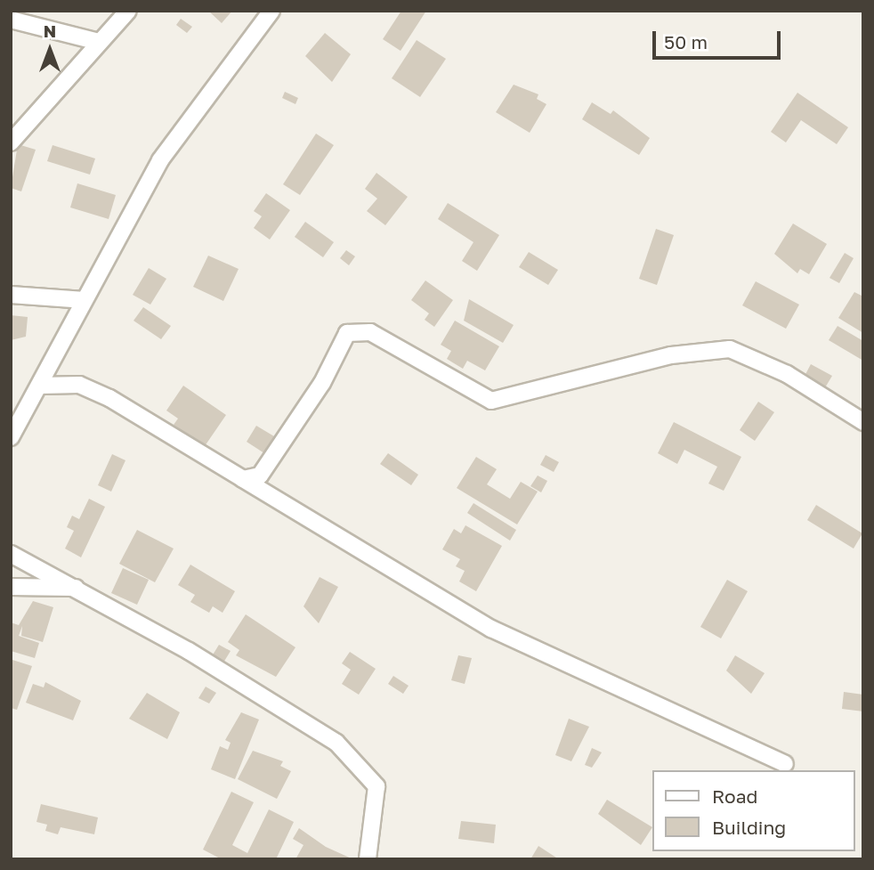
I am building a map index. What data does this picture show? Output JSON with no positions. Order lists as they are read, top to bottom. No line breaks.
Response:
{"legend":["Road","Building"],"scale_bar":"50 m","north":"top"}
